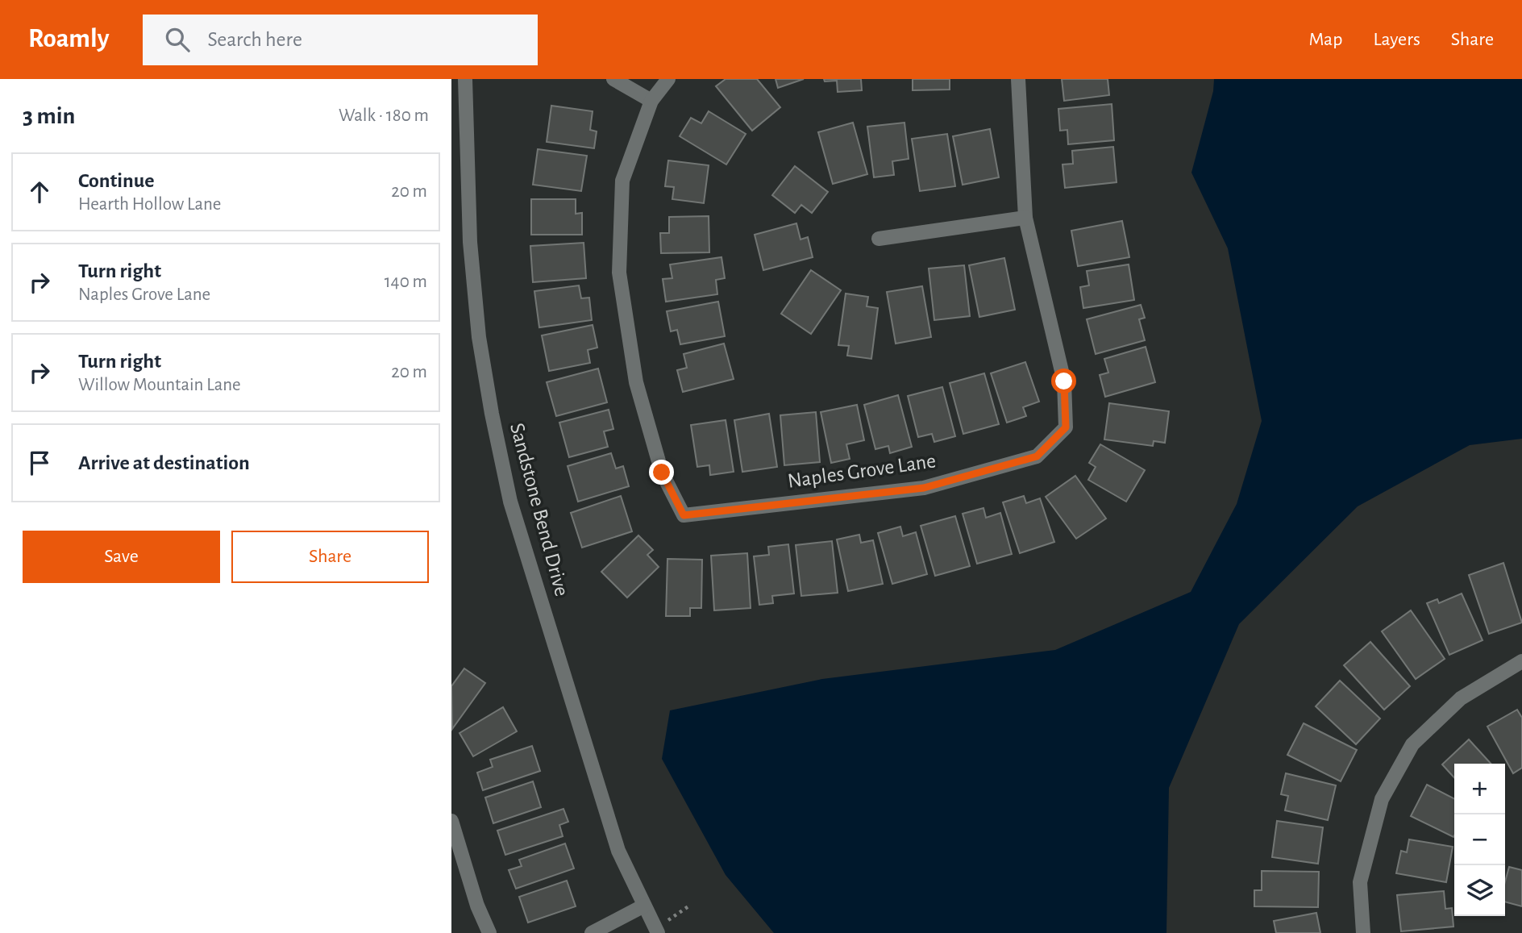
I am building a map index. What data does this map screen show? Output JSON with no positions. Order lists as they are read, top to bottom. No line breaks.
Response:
{"streets":{"street":["Naples Grove Lane","Sandstone Bend Drive"]},"page":{"header":"Roamly","search":"Search here","nav":["Map","Layers","Share"],"heading":["3 min","Walk · 180 m"],"list":[["Continue","Hearth Hollow Lane","20 m"],["Turn right","Naples Grove Lane","140 m"],["Turn right","Willow Mountain Lane","20 m"],"Arrive at destination"],"buttons":["Save","Share"],"map_buttons":["+","−"]}}
